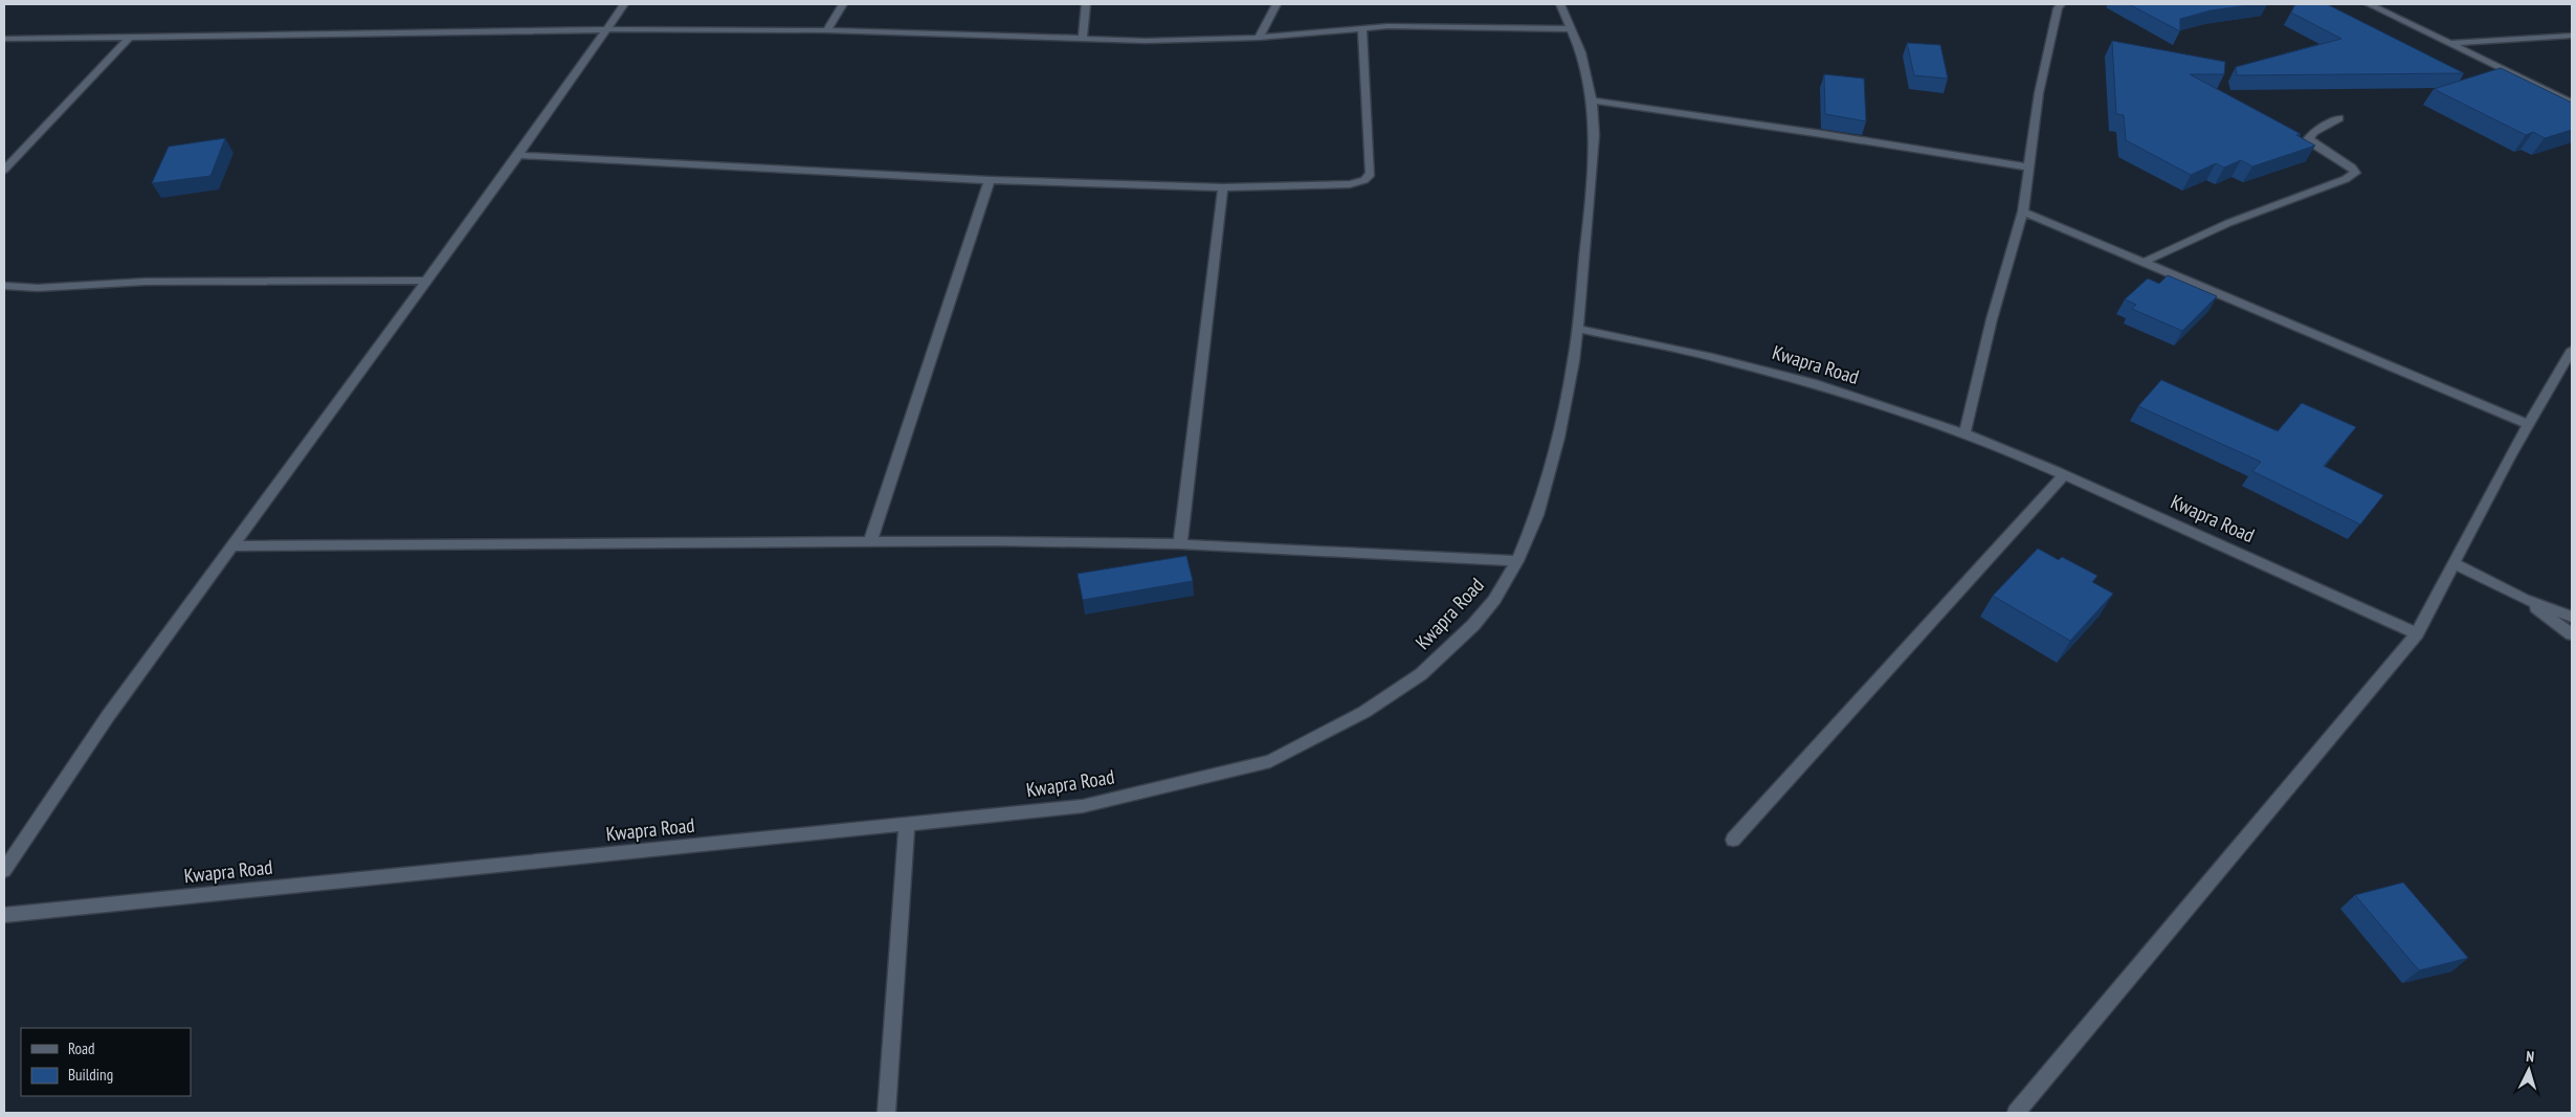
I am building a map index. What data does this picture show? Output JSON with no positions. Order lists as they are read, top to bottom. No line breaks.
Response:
{"streets":{"street":["Kwapra Road"]},"legend":["Road","Building"],"north":"top"}
